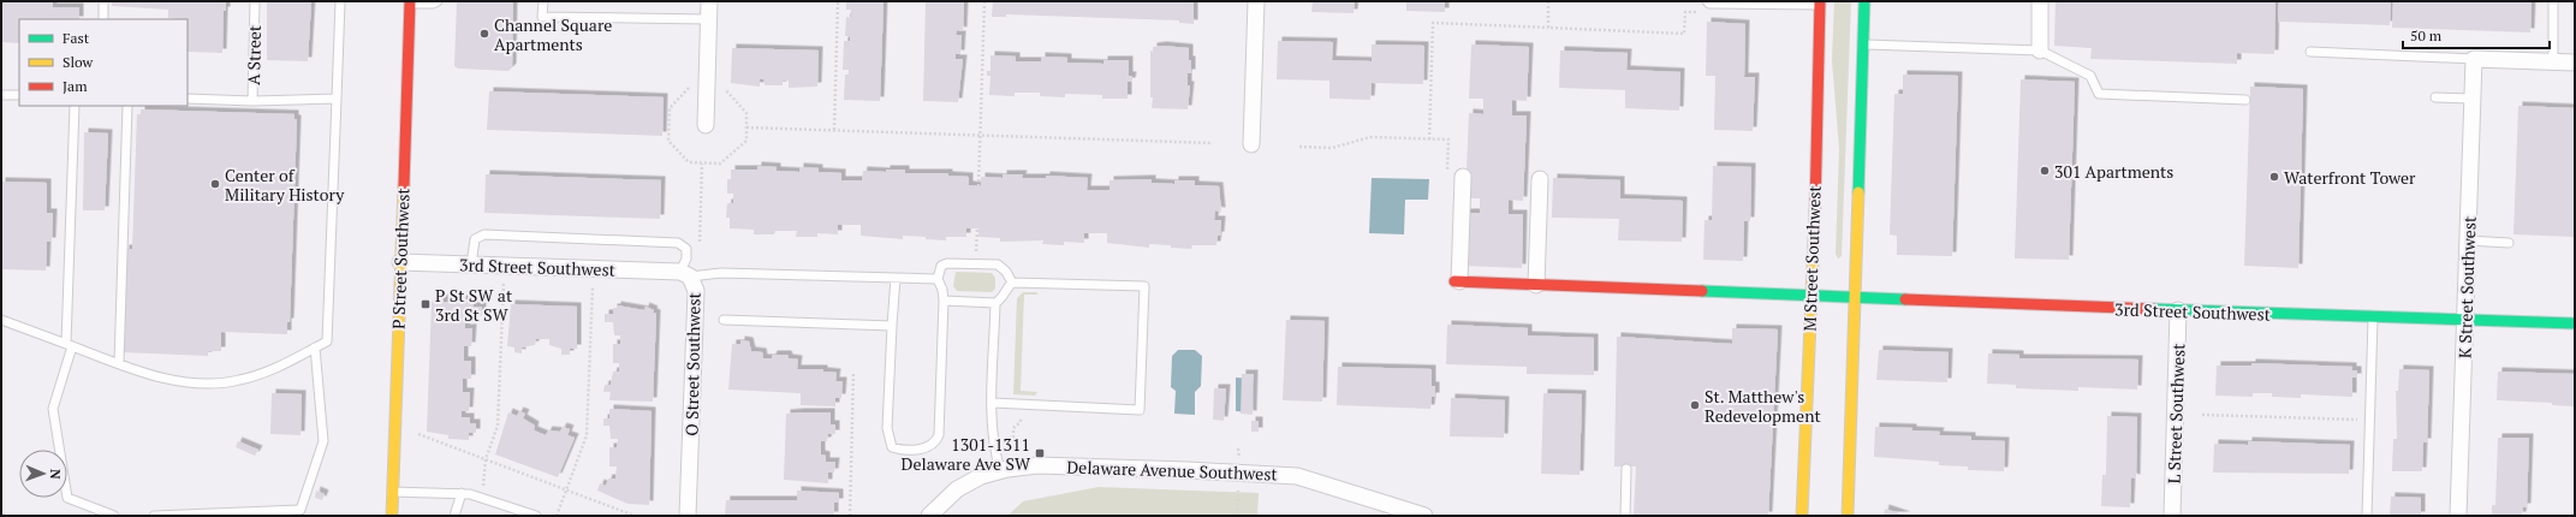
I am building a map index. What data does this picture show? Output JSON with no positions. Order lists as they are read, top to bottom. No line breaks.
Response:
{"streets":{"street":["P Street Southwest","M Street Southwest","3rd Street Southwest","K Street Southwest","O Street Southwest","L Street Southwest","Delaware Avenue Southwest"],"lane":["A Street"]},"crossings":[["P Street Southwest","3rd Street Southwest"],["M Street Southwest","3rd Street Southwest"],["3rd Street Southwest","K Street Southwest"],["3rd Street Southwest","O Street Southwest"],["3rd Street Southwest","L Street Southwest"]],"places":{"other":["Channel Square Apartments","301 Apartments","Waterfront Tower","Center of Military History","St. Matthew's Redevelopment"],"transit":["P St SW at 3rd St SW","1301-1311 Delaware Ave SW"]},"legend":["Fast","Slow","Jam"],"scale_bar":"50 m","north":"right"}
